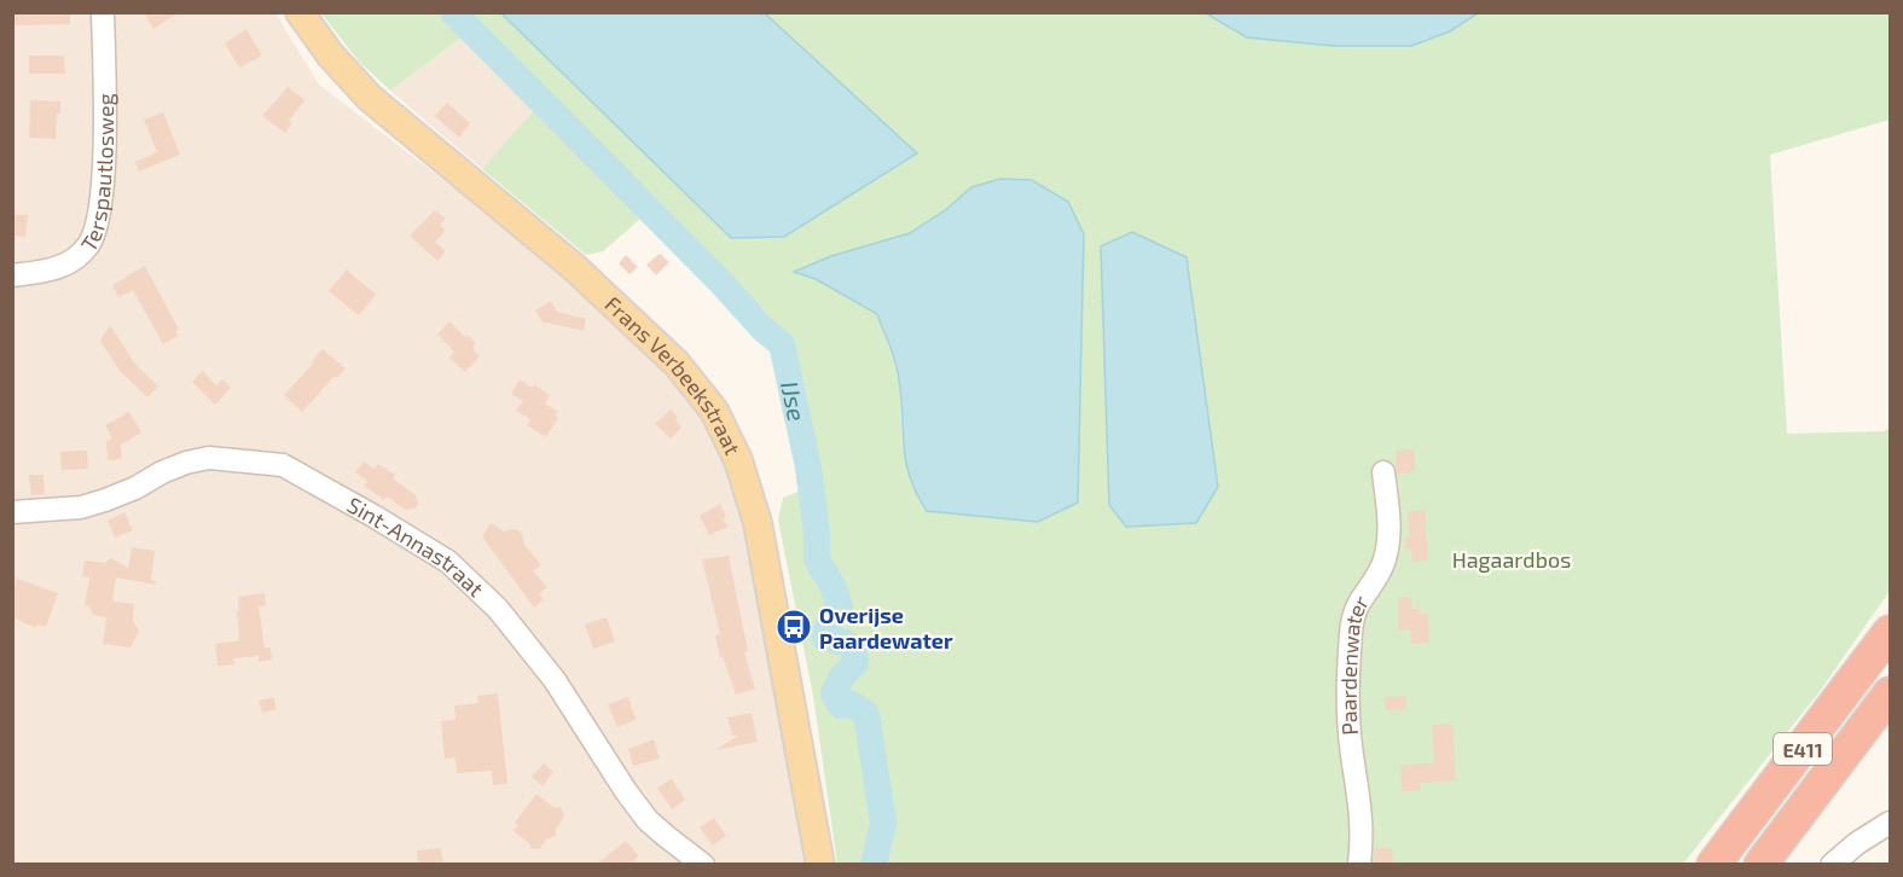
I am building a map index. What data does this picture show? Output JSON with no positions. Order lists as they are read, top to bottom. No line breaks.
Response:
{"streets":{"highway":["E411"],"main road":["Frans Verbeekstraat"],"street":["Terspautlosweg","Sint-Annastraat","Paardenwater"]},"water":["IJse"],"parks":["Hagaardbos"],"places":{"bus stop":["Overijse Paardewater"]}}
